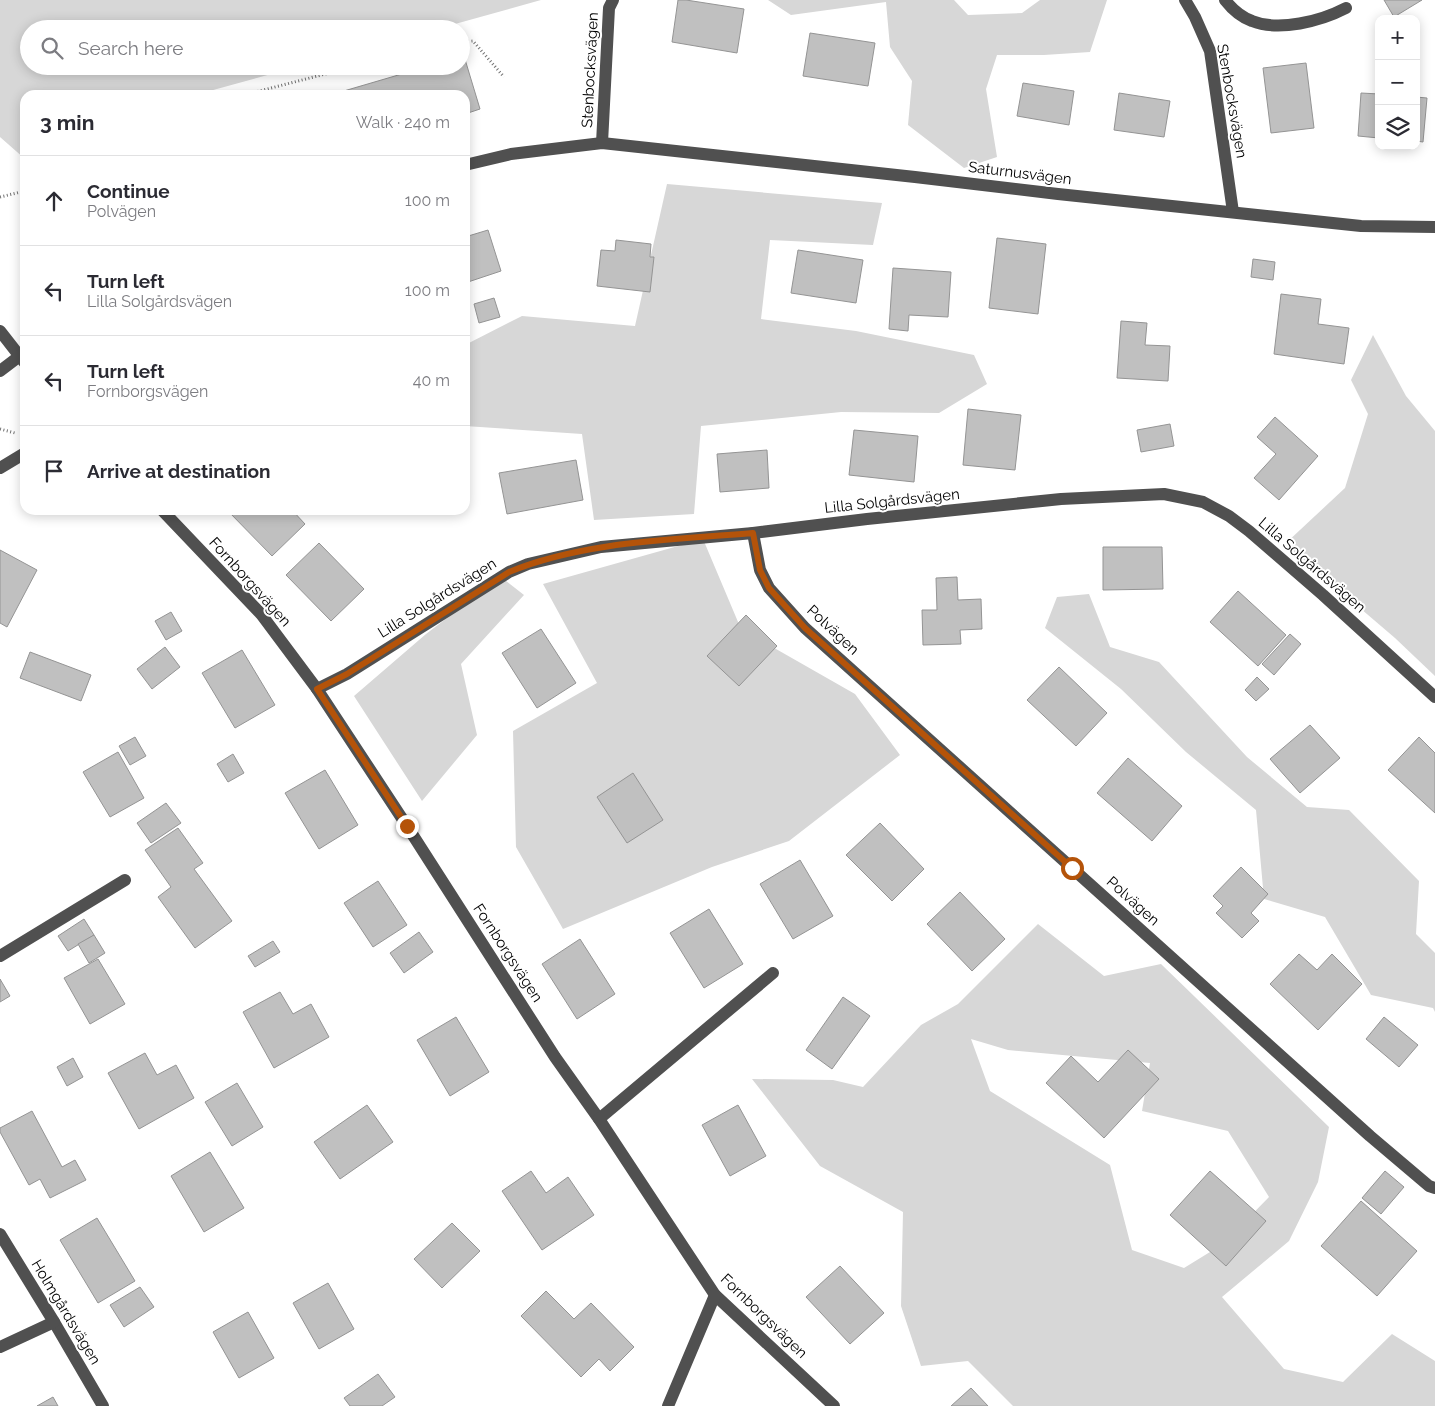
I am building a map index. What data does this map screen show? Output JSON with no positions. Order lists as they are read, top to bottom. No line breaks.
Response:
{"streets":{"street":["Stenbocksvägen","Saturnusvägen","Lilla Solgårdsvägen","Fornborgsvägen","Polvägen","Holmgårdsvägen"]},"crossings":[["Stenbocksvägen","Saturnusvägen"],["Lilla Solgårdsvägen","Fornborgsvägen"],["Lilla Solgårdsvägen","Polvägen"]],"page":{"map_buttons":["+","−"],"search":"Search here","heading":["3 min","Walk · 240 m"],"list":[["Continue","Polvägen","100 m"],["Turn left","Lilla Solgårdsvägen","100 m"],["Turn left","Fornborgsvägen","40 m"],"Arrive at destination"]}}
